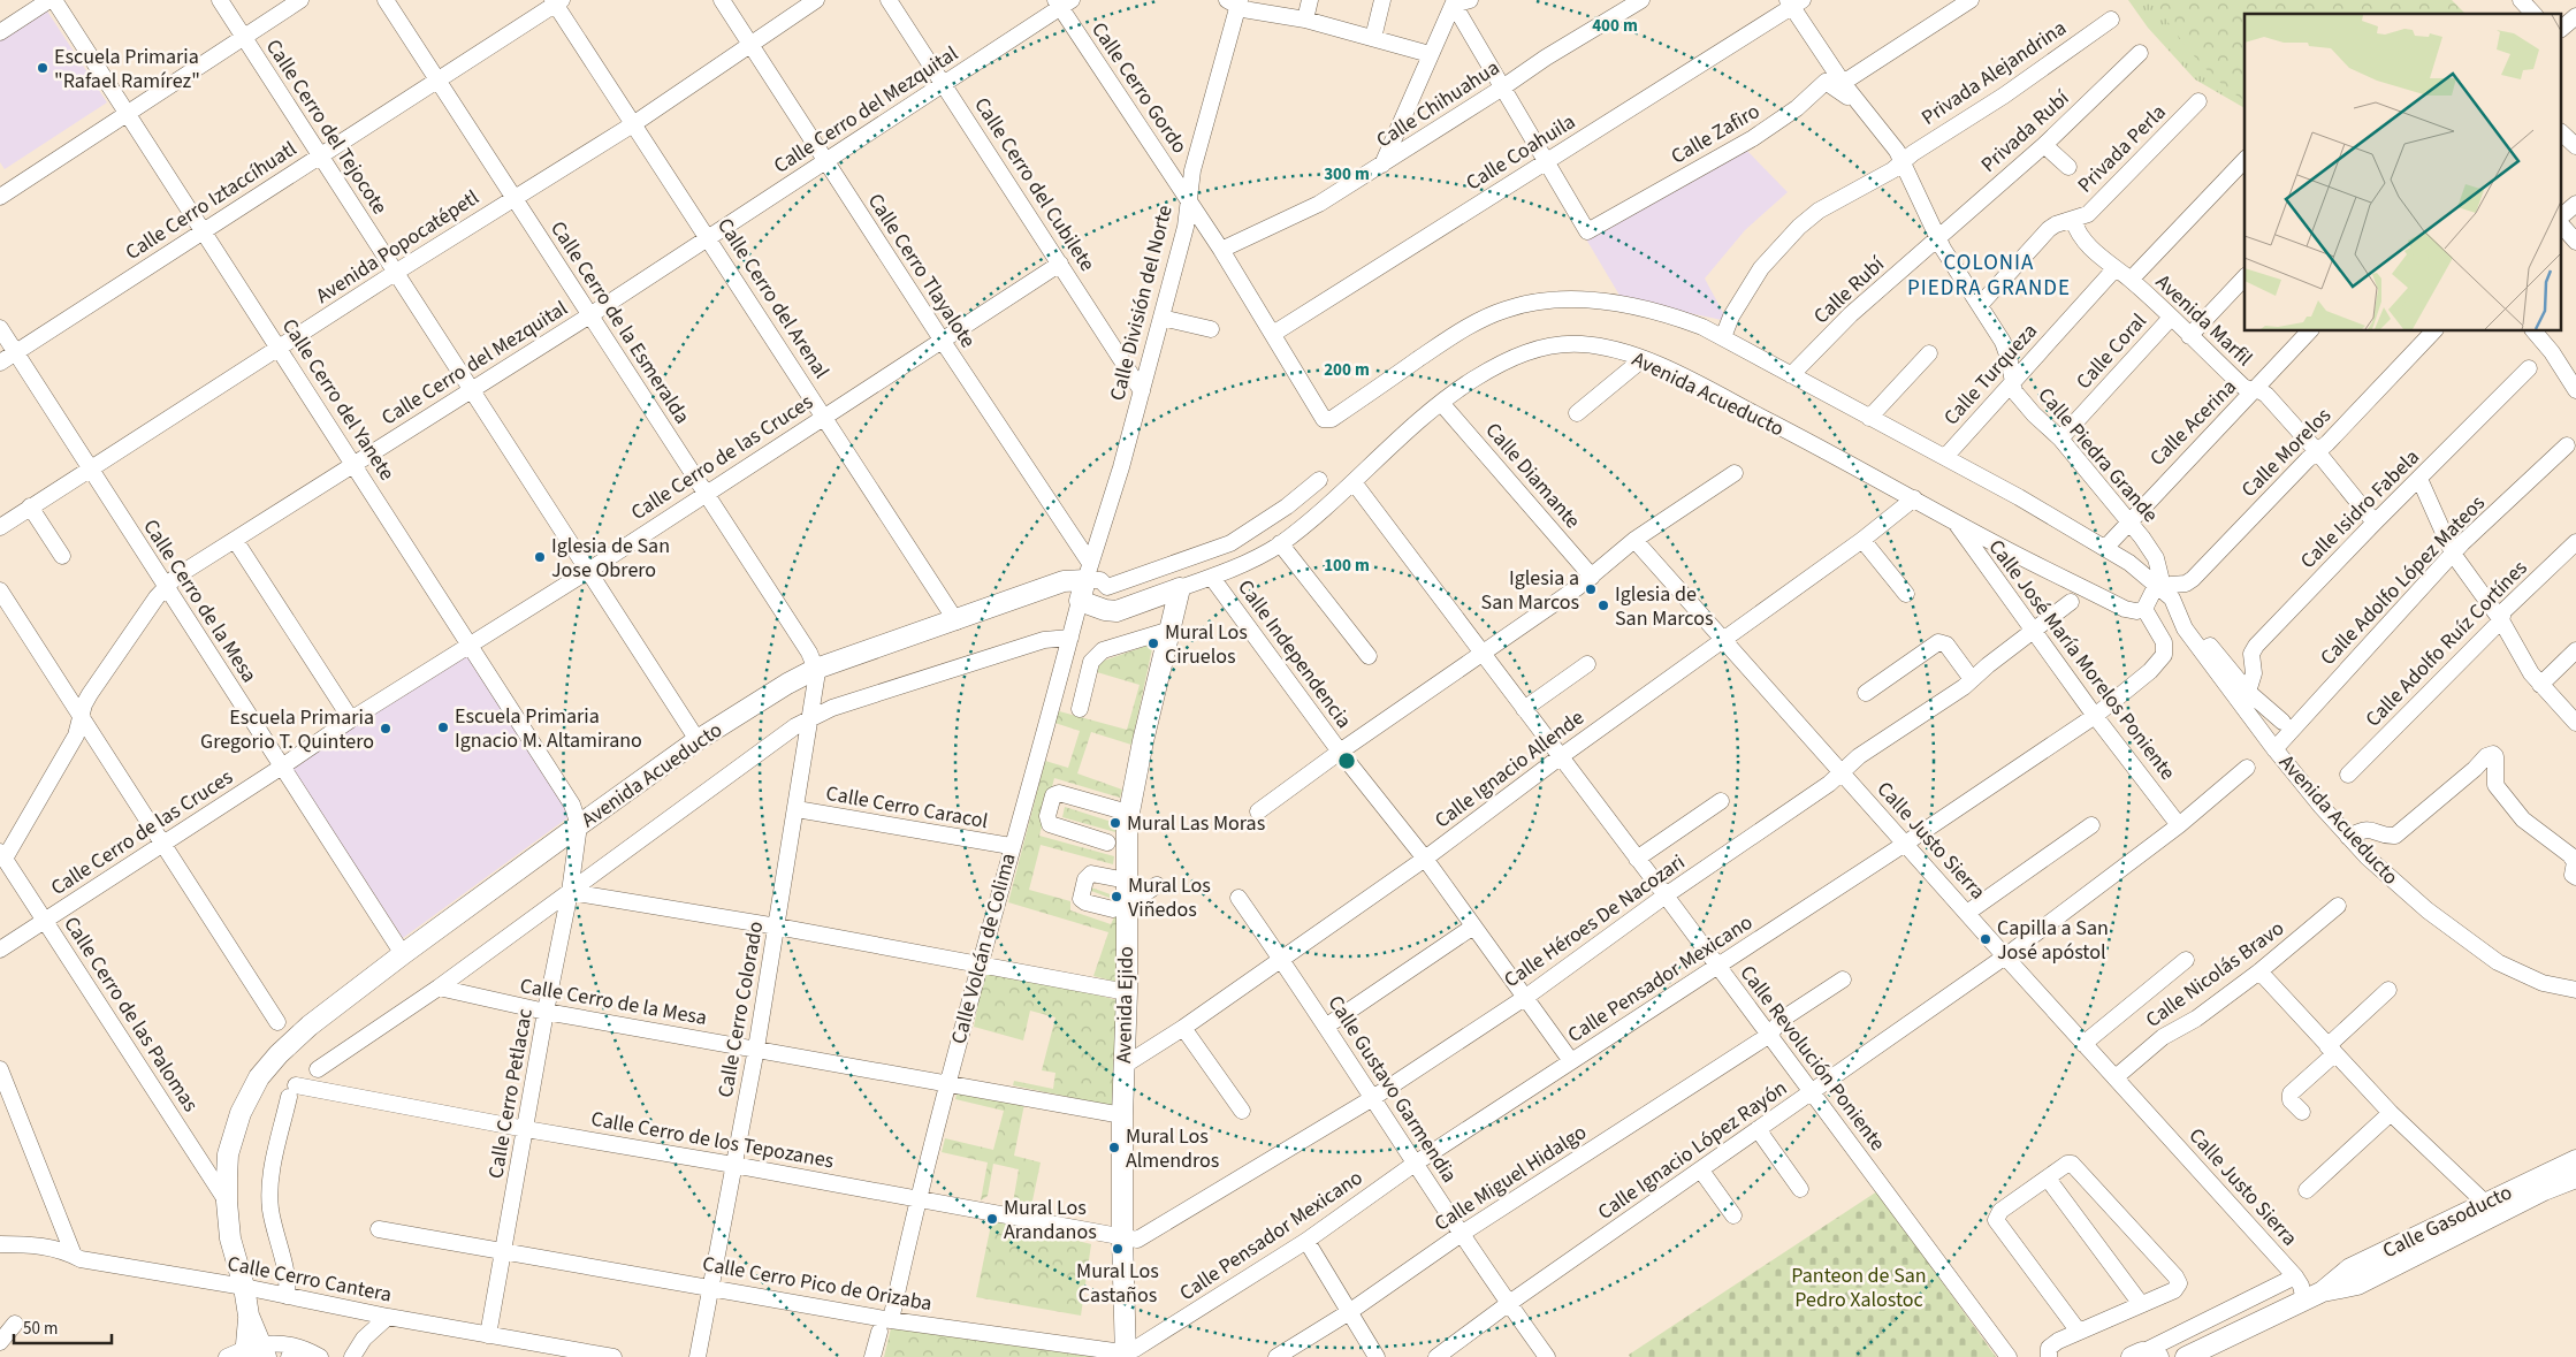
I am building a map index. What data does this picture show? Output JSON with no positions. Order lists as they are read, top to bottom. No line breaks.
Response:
{"streets":{"main road":["Avenida Acueducto","Calle Volcán de Colima","Avenida Ejido","Calle Gasoducto"],"street":["Privada Alejandrina","Calle Cerro Gordo","Calle Chihuahua","Calle Cerro del Mezquital","Calle Cerro del Tejocote","Privada Rubí","Calle Zafiro","Privada Perla","Calle Coahuila","Calle Cerro del Cubilete","Calle Cerro Iztaccíhuatl","Avenida Popocatépetl","Calle Cerro Tlayalote","Calle Rubí","Calle Cerro del Arenal","Calle División del Norte","Avenida Marfil","Calle Cerro de la Esmeralda","Calle Coral","Calle Turqueza","Calle Cerro del Yanete","Calle Acerina","Calle Morelos","Calle Piedra Grande","Calle Cerro de las Cruces","Calle Diamante","Calle Isidro Fabela","Calle Adolfo López Mateos","Calle Cerro de la Mesa","Calle Adolfo Ruíz Cortínes","Calle Independencia","Calle José María Morelos Poniente","Calle Ignacio Allende","Calle Cerro Caracol","Calle Justo Sierra","Calle Héroes De Nacozari","Calle Nicolás Bravo","Calle Pensador Mexicano","Calle Cerro Colorado","Calle Cerro de las Palomas","Calle Revolución Poniente","Calle Gustavo Garmendia","Calle Cerro Petlacac","Calle Cerro de los Tepozanes","Calle Ignacio López Rayón","Calle Miguel Hidalgo","Calle Cerro Cantera","Calle Cerro Pico de Orizaba"]},"crossings":[["Privada Alejandrina","Avenida Acueducto"],["Privada Alejandrina","Calle Piedra Grande"],["Calle Cerro Gordo","Calle Chihuahua"],["Calle Cerro Gordo","Calle Cerro del Mezquital"],["Calle Cerro Gordo","Calle División del Norte"],["Calle Cerro del Mezquital","Calle Cerro del Tejocote"],["Calle Cerro del Mezquital","Calle Cerro del Cubilete"],["Calle Cerro del Mezquital","Calle Cerro Tlayalote"],["Calle Cerro del Mezquital","Calle Cerro del Arenal"],["Calle Cerro del Mezquital","Calle Cerro de la Esmeralda"],["Calle Cerro del Mezquital","Calle Cerro del Yanete"],["Calle Cerro del Mezquital","Calle Cerro de la Mesa"],["Calle Cerro del Mezquital","Calle Cerro de las Palomas"],["Calle Cerro del Tejocote","Calle Cerro Iztaccíhuatl"],["Calle Cerro del Tejocote","Avenida Popocatépetl"],["Calle Cerro del Tejocote","Avenida Acueducto"],["Calle Cerro del Tejocote","Calle Cerro de las Cruces"],["Privada Rubí","Calle Rubí"],["Privada Rubí","Calle Piedra Grande"],["Calle Zafiro","Calle Coahuila"],["Calle Zafiro","Calle Piedra Grande"],["Privada Perla","Avenida Marfil"],["Privada Perla","Calle Piedra Grande"],["Calle Coahuila","Avenida Acueducto"],["Calle Coahuila","Calle Piedra Grande"],["Calle Cerro del Cubilete","Calle División del Norte"],["Calle Cerro del Cubilete","Calle Cerro de las Cruces"],["Calle Cerro Iztaccíhuatl","Calle Cerro del Arenal"],["Calle Cerro Iztaccíhuatl","Calle Cerro de la Esmeralda"],["Calle Cerro Iztaccíhuatl","Calle Cerro del Yanete"],["Calle Cerro Iztaccíhuatl","Calle Cerro de la Mesa"],["Avenida Popocatépetl","Calle Cerro Tlayalote"],["Avenida Popocatépetl","Calle Cerro del Arenal"],["Avenida Popocatépetl","Calle Cerro de la Esmeralda"],["Avenida Popocatépetl","Calle Cerro del Yanete"],["Avenida Popocatépetl","Calle Cerro de la Mesa"],["Calle Cerro Tlayalote","Calle División del Norte"],["Calle Cerro Tlayalote","Avenida Acueducto"],["Calle Cerro Tlayalote","Calle Cerro de las Cruces"],["Calle Cerro Tlayalote","Calle Volcán de Colima"],["Calle Rubí","Avenida Acueducto"],["Calle Rubí","Calle Piedra Grande"],["Calle Cerro del Arenal","Avenida Acueducto"],["Calle Cerro del Arenal","Calle Cerro de las Cruces"],["Calle División del Norte","Avenida Acueducto"],["Calle División del Norte","Calle Volcán de Colima"],["Avenida Marfil","Calle Coral"],["Avenida Marfil","Calle Turqueza"],["Avenida Marfil","Calle Acerina"],["Avenida Marfil","Calle Morelos"],["Avenida Marfil","Calle Isidro Fabela"],["Calle Cerro de la Esmeralda","Avenida Acueducto"],["Calle Cerro de la Esmeralda","Calle Cerro de las Cruces"],["Calle Cerro de la Esmeralda","Calle Cerro Colorado"],["Calle Coral","Calle Piedra Grande"],["Calle Turqueza","Avenida Acueducto"],["Calle Turqueza","Calle Piedra Grande"],["Avenida Acueducto","Calle Cerro del Yanete"],["Avenida Acueducto","Calle Acerina"],["Avenida Acueducto","Calle Morelos"],["Avenida Acueducto","Calle Piedra Grande"],["Avenida Acueducto","Calle Diamante"],["Avenida Acueducto","Calle Adolfo López Mateos"],["Avenida Acueducto","Calle Cerro de la Mesa"],["Avenida Acueducto","Calle Independencia"],["Avenida Acueducto","Calle José María Morelos Poniente"],["Avenida Acueducto","Calle Ignacio Allende"],["Avenida Acueducto","Calle Volcán de Colima"],["Avenida Acueducto","Calle Pensador Mexicano"],["Avenida Acueducto","Avenida Ejido"],["Avenida Acueducto","Calle Cerro Colorado"],["Avenida Acueducto","Calle Cerro de las Palomas"],["Avenida Acueducto","Calle Revolución Poniente"],["Avenida Acueducto","Calle Cerro Petlacac"],["Avenida Acueducto","Calle Cerro Cantera"],["Calle Cerro del Yanete","Calle Cerro de las Cruces"],["Calle Cerro del Yanete","Calle Cerro Petlacac"],["Calle Acerina","Calle Piedra Grande"],["Calle Morelos","Calle Piedra Grande"],["Calle Cerro de las Cruces","Calle Cerro de la Mesa"],["Calle Cerro de las Cruces","Calle Cerro de las Palomas"],["Calle Cerro de la Mesa","Calle Volcán de Colima"],["Calle Cerro de la Mesa","Avenida Ejido"],["Calle Cerro de la Mesa","Calle Cerro Colorado"],["Calle Cerro de la Mesa","Calle Cerro Petlacac"],["Calle Independencia","Calle Ignacio Allende"],["Calle Independencia","Calle Héroes De Nacozari"],["Calle Independencia","Calle Pensador Mexicano"],["Calle José María Morelos Poniente","Calle Héroes De Nacozari"],["Calle José María Morelos Poniente","Calle Pensador Mexicano"],["Calle José María Morelos Poniente","Calle Ignacio López Rayón"],["Calle Ignacio Allende","Calle Justo Sierra"],["Calle Ignacio Allende","Avenida Ejido"],["Calle Ignacio Allende","Calle Revolución Poniente"],["Calle Ignacio Allende","Calle Gustavo Garmendia"],["Calle Cerro Caracol","Calle Volcán de Colima"],["Calle Cerro Caracol","Calle Cerro Colorado"],["Calle Justo Sierra","Calle Héroes De Nacozari"],["Calle Justo Sierra","Calle Nicolás Bravo"],["Calle Justo Sierra","Calle Pensador Mexicano"],["Calle Justo Sierra","Calle Ignacio López Rayón"],["Calle Justo Sierra","Calle Gasoducto"],["Calle Héroes De Nacozari","Avenida Ejido"],["Calle Héroes De Nacozari","Calle Revolución Poniente"],["Calle Héroes De Nacozari","Calle Gustavo Garmendia"],["Calle Héroes De Nacozari","Calle Cerro de los Tepozanes"],["Calle Volcán de Colima","Calle Cerro de los Tepozanes"],["Calle Volcán de Colima","Calle Cerro Pico de Orizaba"],["Calle Pensador Mexicano","Avenida Ejido"],["Calle Pensador Mexicano","Calle Revolución Poniente"],["Calle Pensador Mexicano","Calle Gustavo Garmendia"],["Calle Pensador Mexicano","Calle Cerro Pico de Orizaba"],["Avenida Ejido","Calle Cerro de los Tepozanes"],["Avenida Ejido","Calle Cerro Pico de Orizaba"],["Calle Cerro Colorado","Calle Cerro de los Tepozanes"],["Calle Cerro Colorado","Calle Cerro Pico de Orizaba"],["Calle Revolución Poniente","Calle Ignacio López Rayón"],["Calle Revolución Poniente","Calle Miguel Hidalgo"],["Calle Gustavo Garmendia","Calle Ignacio López Rayón"],["Calle Gustavo Garmendia","Calle Miguel Hidalgo"],["Calle Cerro Petlacac","Calle Cerro de los Tepozanes"],["Calle Cerro Petlacac","Calle Cerro Cantera"],["Calle Cerro Petlacac","Calle Cerro Pico de Orizaba"],["Calle Cerro de los Tepozanes","Calle Cerro Cantera"]],"districts":["COLONIA PIEDRA GRANDE"],"parks":["Panteon de San Pedro Xalostoc"],"places":["Escuela Primaria \"Rafael Ramírez\"","Iglesia de San Jose Obrero","Iglesia a San Marcos","Iglesia de San Marcos","Mural Los Ciruelos","Escuela Primaria Ignacio M. Altamirano","Escuela Primaria Gregorio T. Quintero","Mural Las Moras","Mural Los Viñedos","Capilla a San José apóstol","Mural Los Almendros","Mural Los Arandanos","Mural Los Castaños"],"scale_bar":"50 m","rings":["400 m","300 m","200 m","100 m"]}
